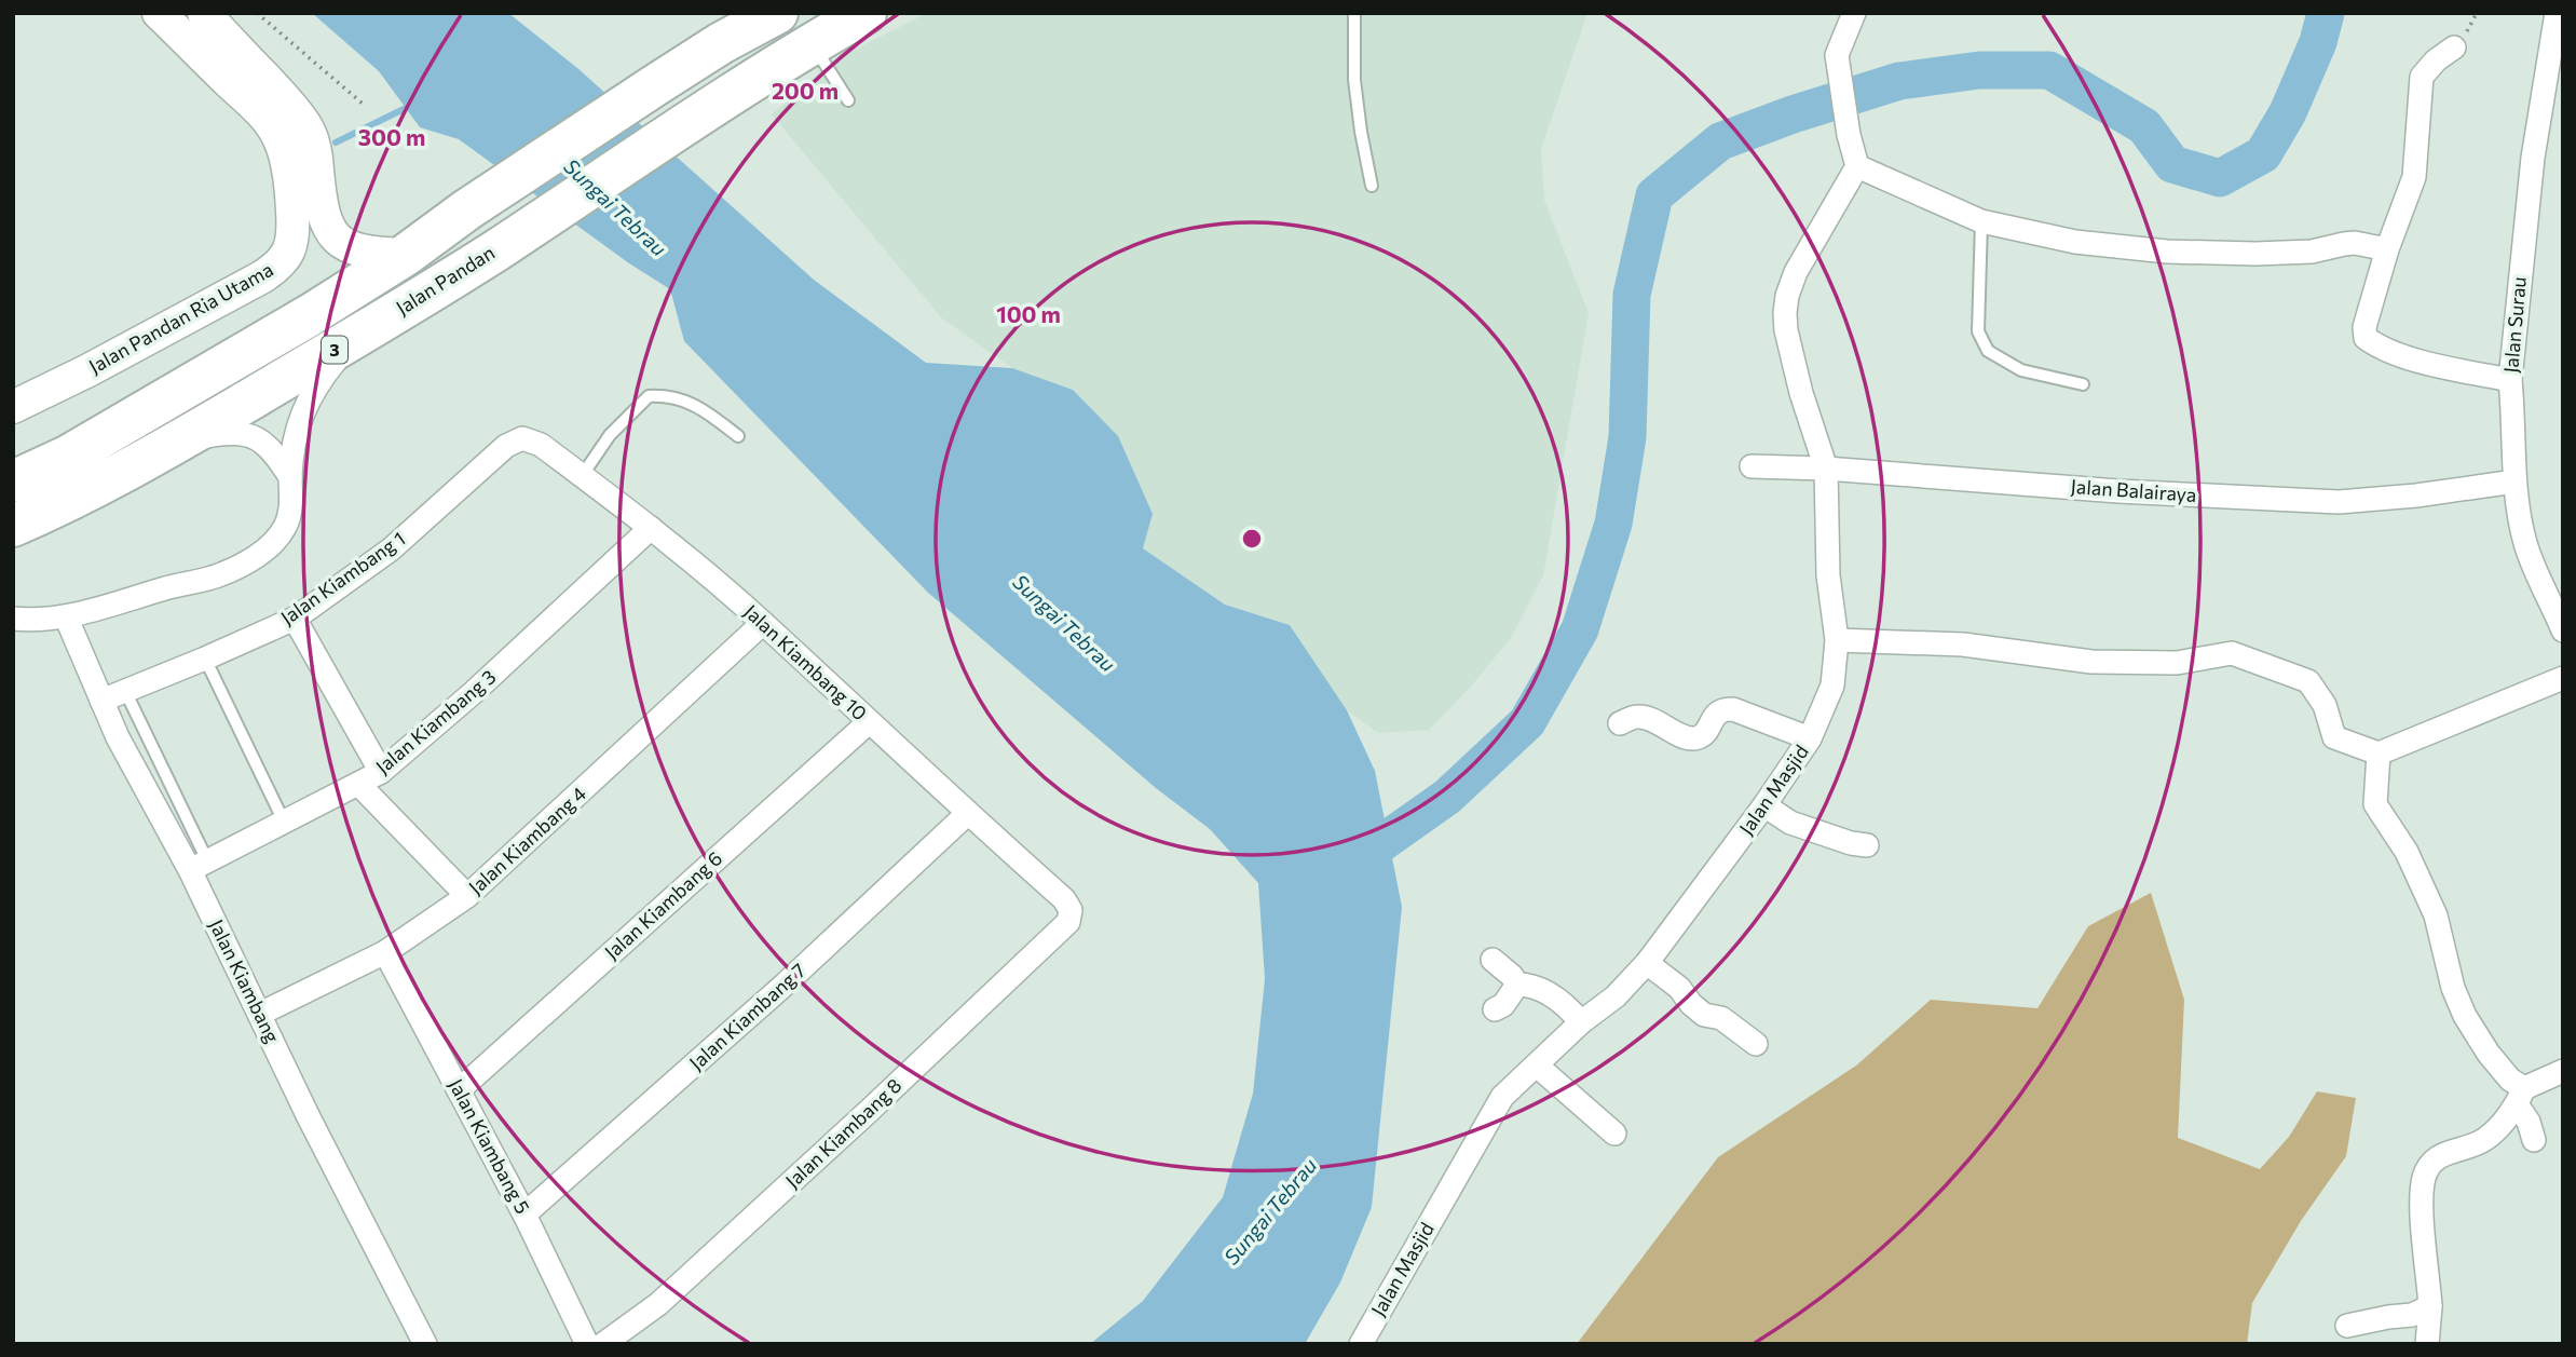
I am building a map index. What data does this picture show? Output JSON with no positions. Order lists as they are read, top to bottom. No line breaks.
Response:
{"streets":{"highway":["Jalan Pandan","3"],"street":["Jalan Pandan Ria Utama","Jalan Surau","Jalan Balairaya","Jalan Kiambang 1","Jalan Kiambang 10","Jalan Kiambang 3","Jalan Masjid","Jalan Kiambang 4","Jalan Kiambang 6","Jalan Kiambang","Jalan Kiambang 7","Jalan Kiambang 8","Jalan Kiambang 5"]},"crossings":[["Jalan Pandan Ria Utama","3"],["Jalan Surau","Jalan Balairaya"],["Jalan Balairaya","Jalan Masjid"],["Jalan Kiambang 1","Jalan Kiambang 10"],["Jalan Kiambang 1","Jalan Kiambang"],["Jalan Kiambang 10","Jalan Kiambang 3"],["Jalan Kiambang 10","Jalan Kiambang 4"],["Jalan Kiambang 10","Jalan Kiambang 6"],["Jalan Kiambang 10","Jalan Kiambang 7"],["Jalan Kiambang 10","Jalan Kiambang 8"],["Jalan Kiambang 3","Jalan Kiambang"],["Jalan Kiambang 4","Jalan Kiambang"],["Jalan Kiambang 4","Jalan Kiambang 5"],["Jalan Kiambang 6","Jalan Kiambang 5"],["Jalan Kiambang 7","Jalan Kiambang 5"]],"water":["Sungai Tebrau"],"rings":["200 m","300 m","100 m"]}
